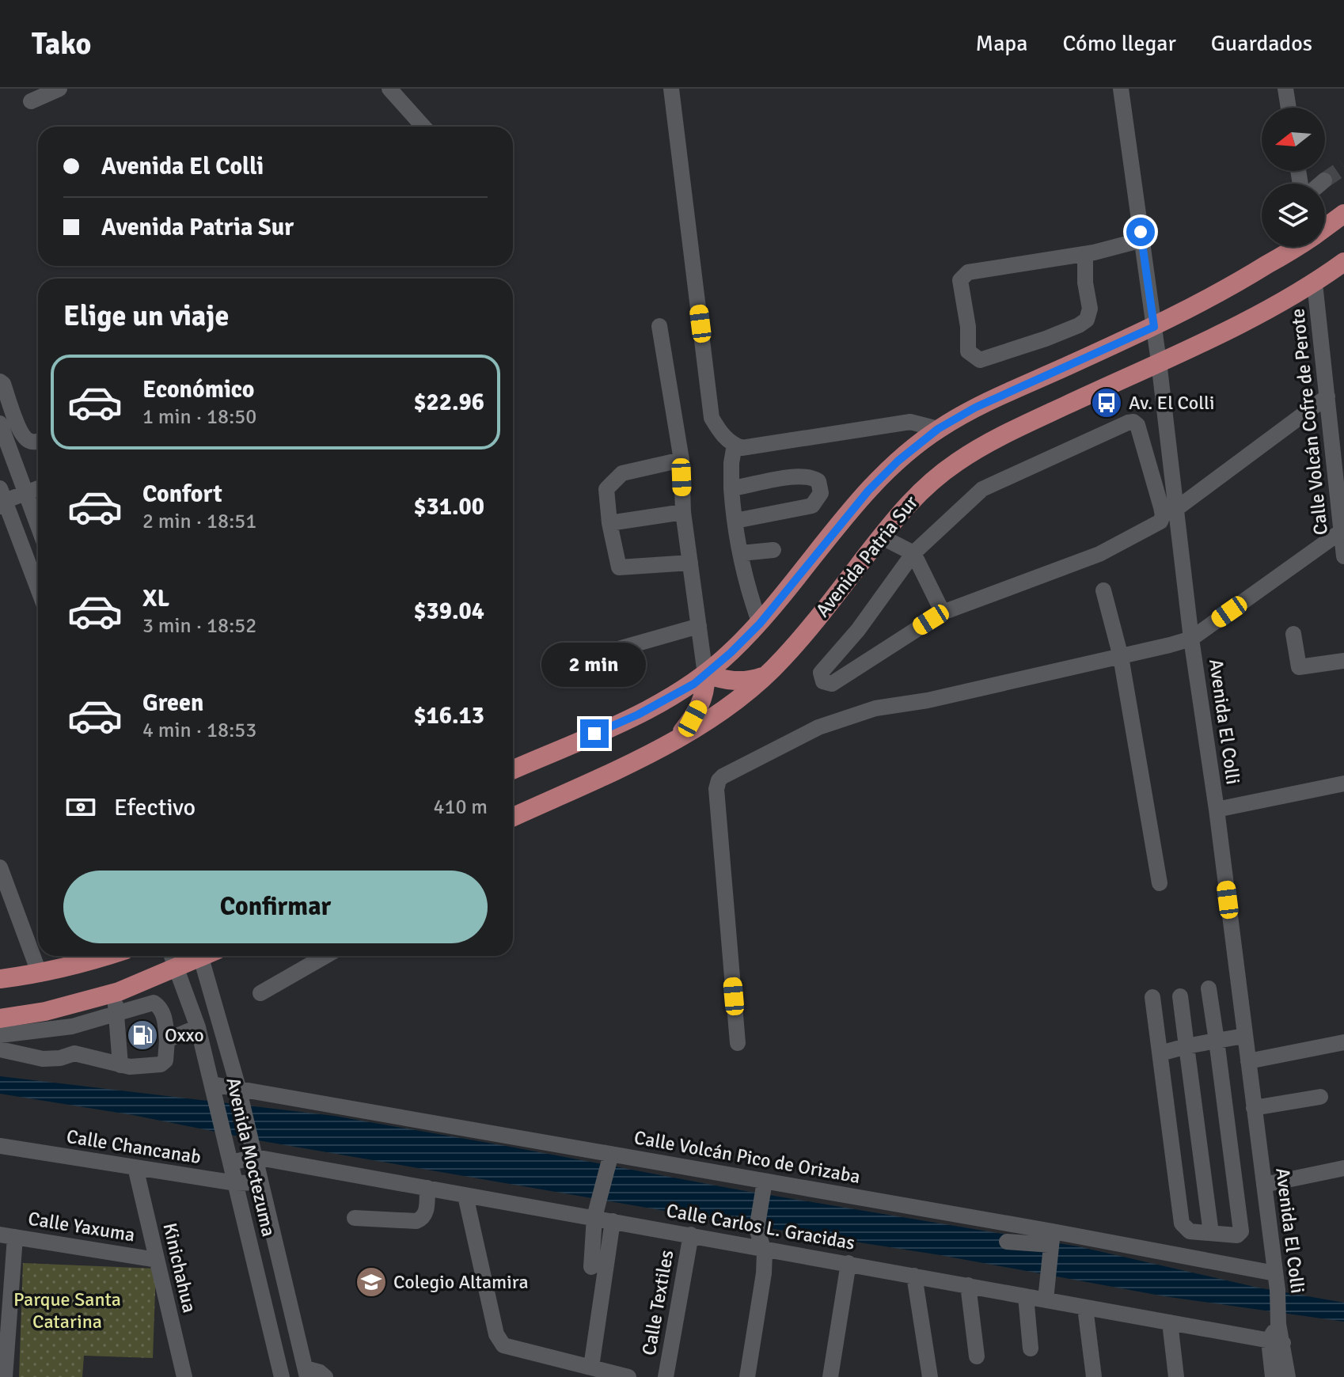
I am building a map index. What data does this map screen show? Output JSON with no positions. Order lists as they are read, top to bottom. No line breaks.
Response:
{"streets":{"main road":["Avenida Patria Sur"],"street":["Calle Volcán Cofre de Perote","Avenida El Colli","Calle Chancanab","Avenida Moctezuma","Calle Volcán Pico de Orizaba","Calle Yaxuma","Calle Carlos L. Gracidas","Kinichahua","Calle Textiles"]},"crossings":[["Calle Volcán Cofre de Perote","Avenida Patria Sur"],["Avenida Patria Sur","Avenida El Colli"],["Avenida El Colli","Calle Volcán Pico de Orizaba"],["Avenida El Colli","Calle Carlos L. Gracidas"],["Calle Chancanab","Avenida Moctezuma"],["Calle Chancanab","Kinichahua"],["Avenida Moctezuma","Calle Volcán Pico de Orizaba"],["Avenida Moctezuma","Calle Carlos L. Gracidas"],["Calle Yaxuma","Kinichahua"],["Calle Carlos L. Gracidas","Calle Textiles"]],"parks":["Parque Santa Catarina"],"places":{"bus stop":["Av. El Colli"],"fuel station":["Oxxo"],"school or university":["Colegio Altamira"]},"north":"left","page":{"header":"Tako","nav":["Mapa","Cómo llegar","Guardados"],"banner":["Avenida El Colli","Avenida Patria Sur"],"heading":"Elige un viaje","list":[{"name":"Económico","note":"1 min · 18:50","value":"$22.96"},{"name":"Confort","note":"2 min · 18:51","value":"$31.00"},{"name":"XL","note":"3 min · 18:52","value":"$39.04"},{"name":"Green","note":"4 min · 18:53","value":"$16.13"}],"bubble":"2 min","pay":["Efectivo","410 m"],"buttons":"Confirmar"}}
